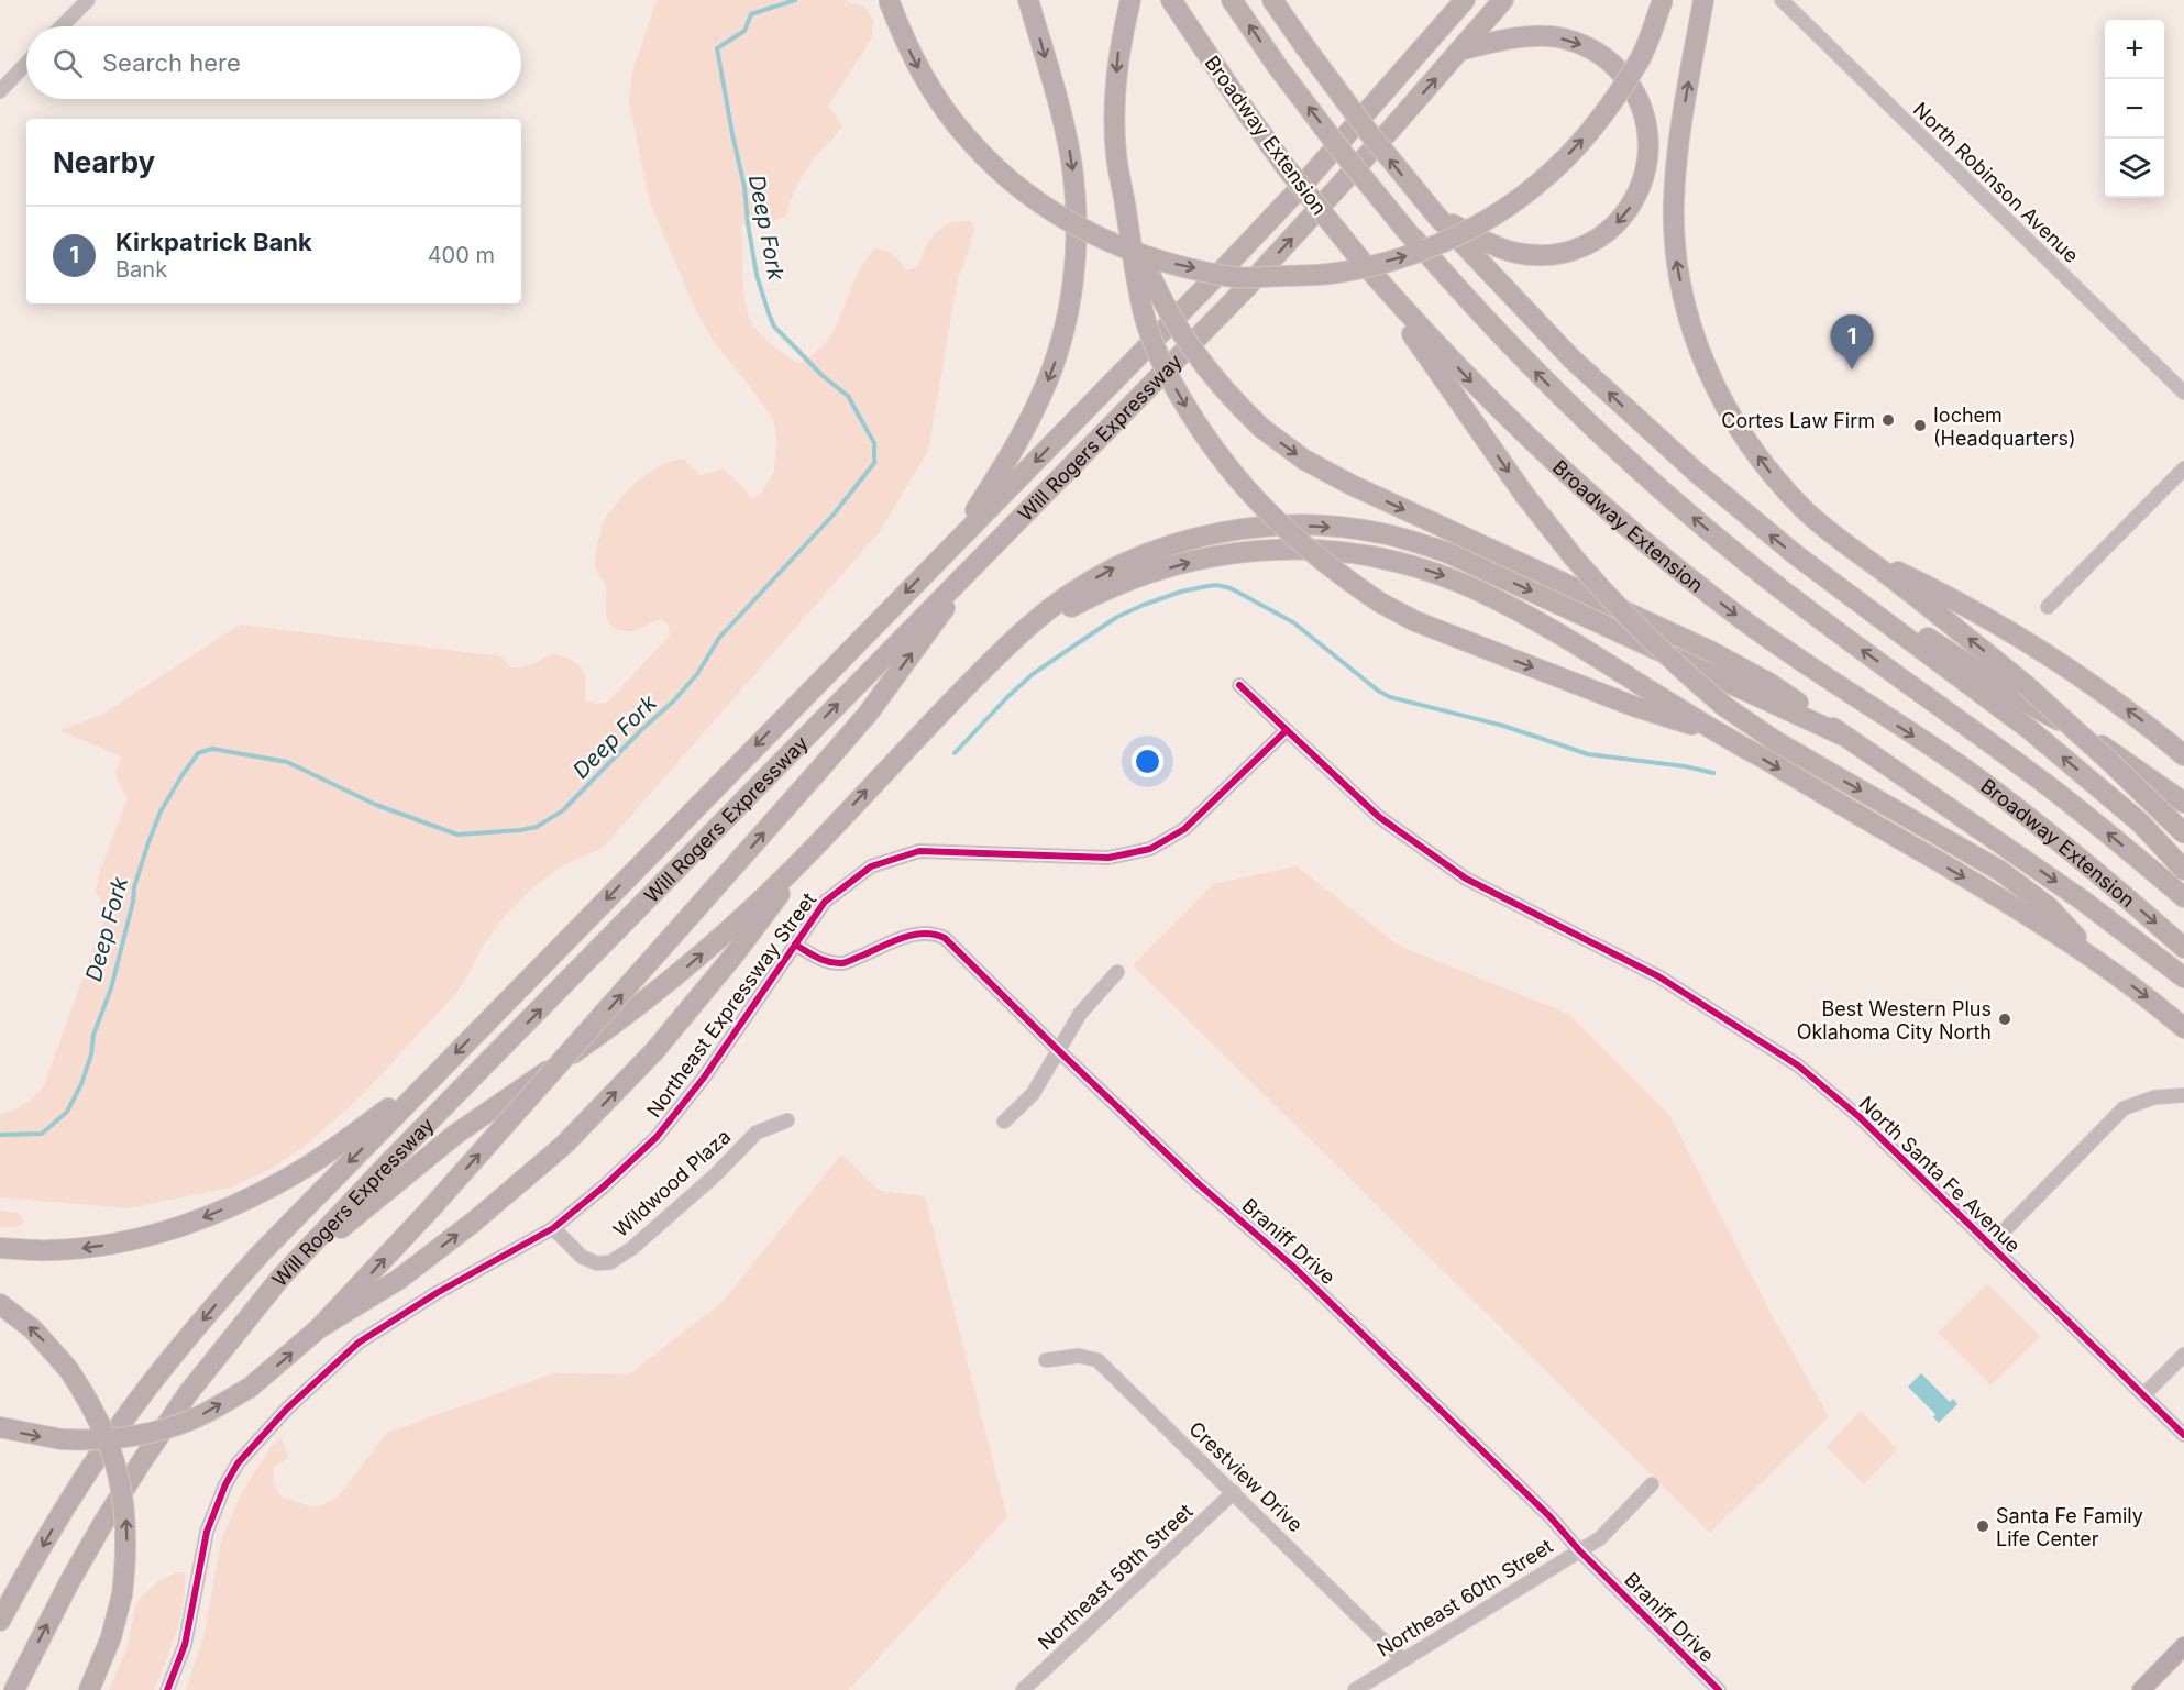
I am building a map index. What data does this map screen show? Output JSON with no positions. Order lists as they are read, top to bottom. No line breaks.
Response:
{"streets":{"highway":["Broadway Extension","Will Rogers Expressway"],"street":["North Robinson Avenue","Northeast Expressway Street","North Santa Fe Avenue","Wildwood Plaza","Braniff Drive","Crestview Drive","Northeast 59th Street","Northeast 60th Street"]},"crossings":[["Northeast Expressway Street","North Santa Fe Avenue"],["Northeast Expressway Street","Wildwood Plaza"],["Northeast Expressway Street","Braniff Drive"],["Braniff Drive","Northeast 60th Street"],["Crestview Drive","Northeast 59th Street"],["Crestview Drive","Northeast 60th Street"]],"water":["Deep Fork"],"places":["Cortes Law Firm","Iochem (Headquarters)","Best Western Plus Oklahoma City North","Santa Fe Family Life Center"],"page":{"map_buttons":["+","−"],"search":"Search here","heading":"Nearby","list":[{"mark":"1","name":"Kirkpatrick Bank","note":"Bank","value":"400 m"}],"pins":"1"}}
